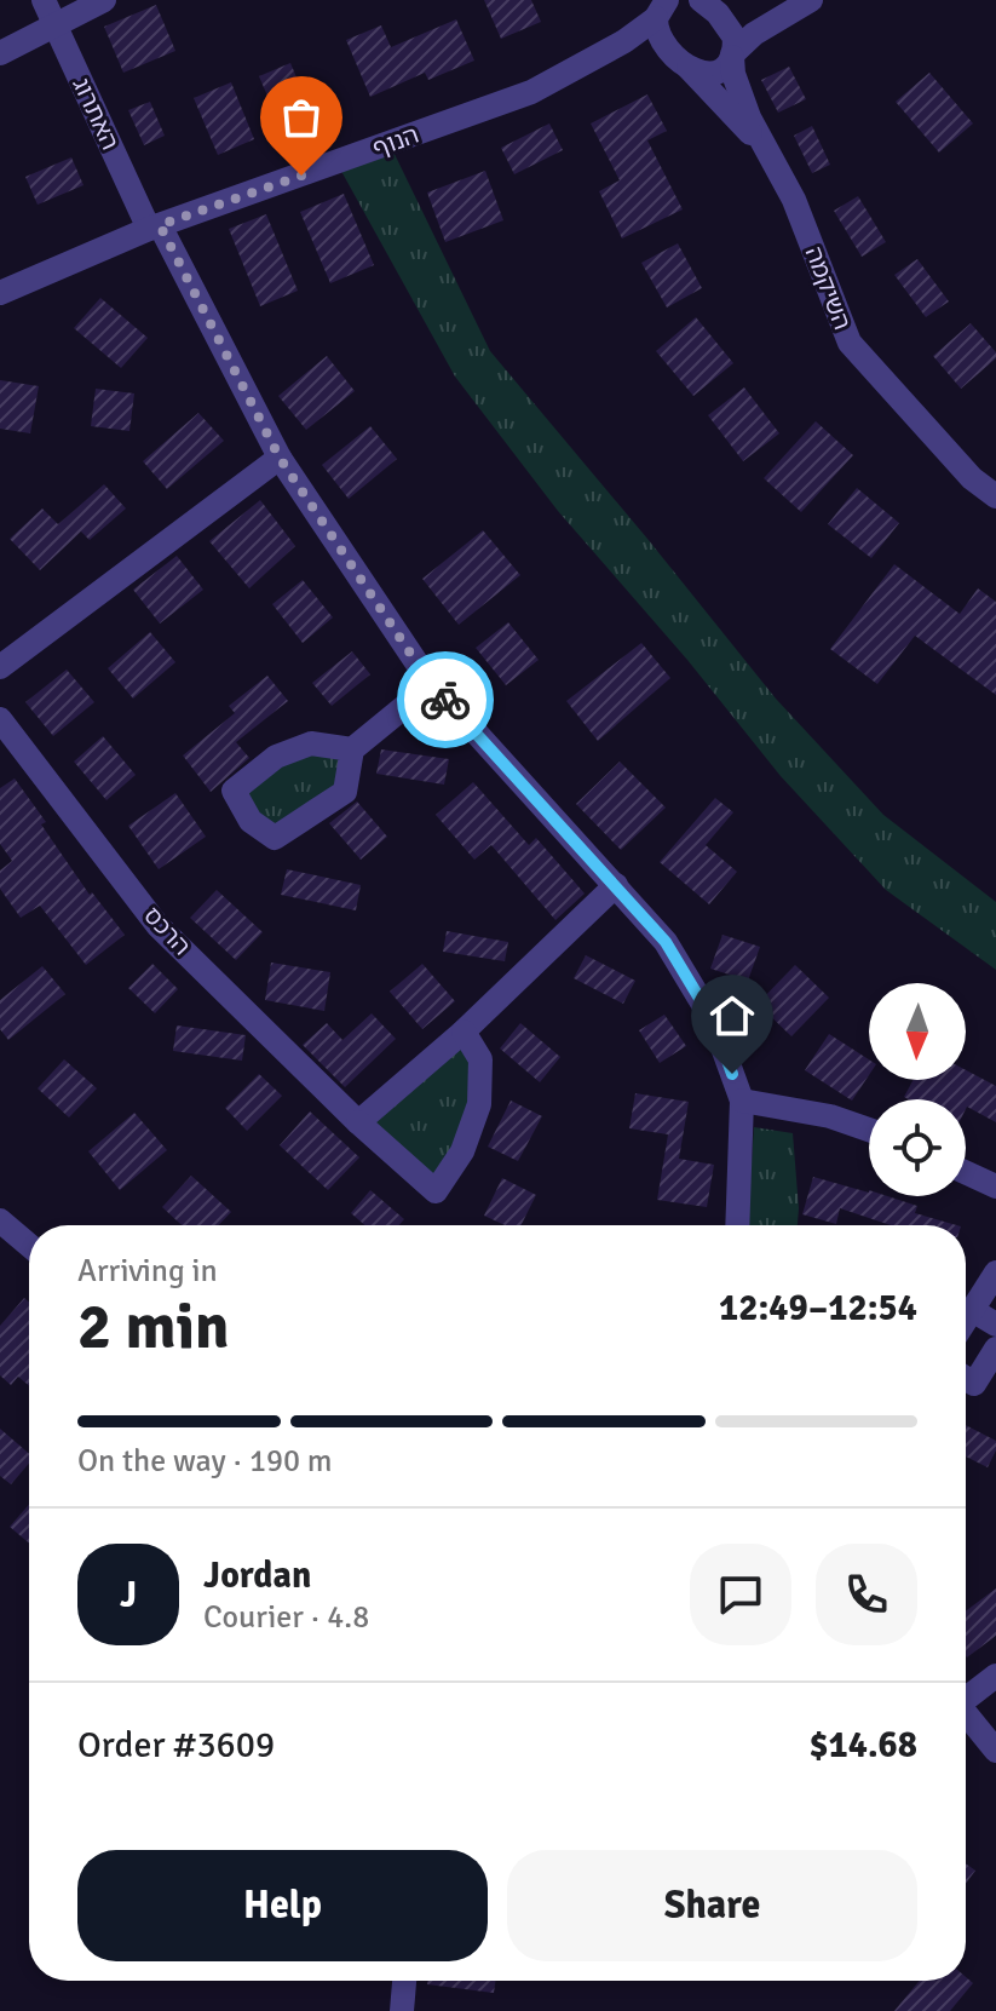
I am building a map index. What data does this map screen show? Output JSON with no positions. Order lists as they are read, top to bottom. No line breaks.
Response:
{"streets":{"street":["האתרוג","הנוף","השיקמה","הרכס"]},"crossings":[["האתרוג","הנוף"]],"north":"bottom","page":{"heading":["2 min","Arriving in","12:49–12:54"],"panel":["Jordan","Courier · 4.8","Order #3609","$14.68"],"bar":"On the way · 190 m","round":"J","buttons":["Help","Share"]}}
